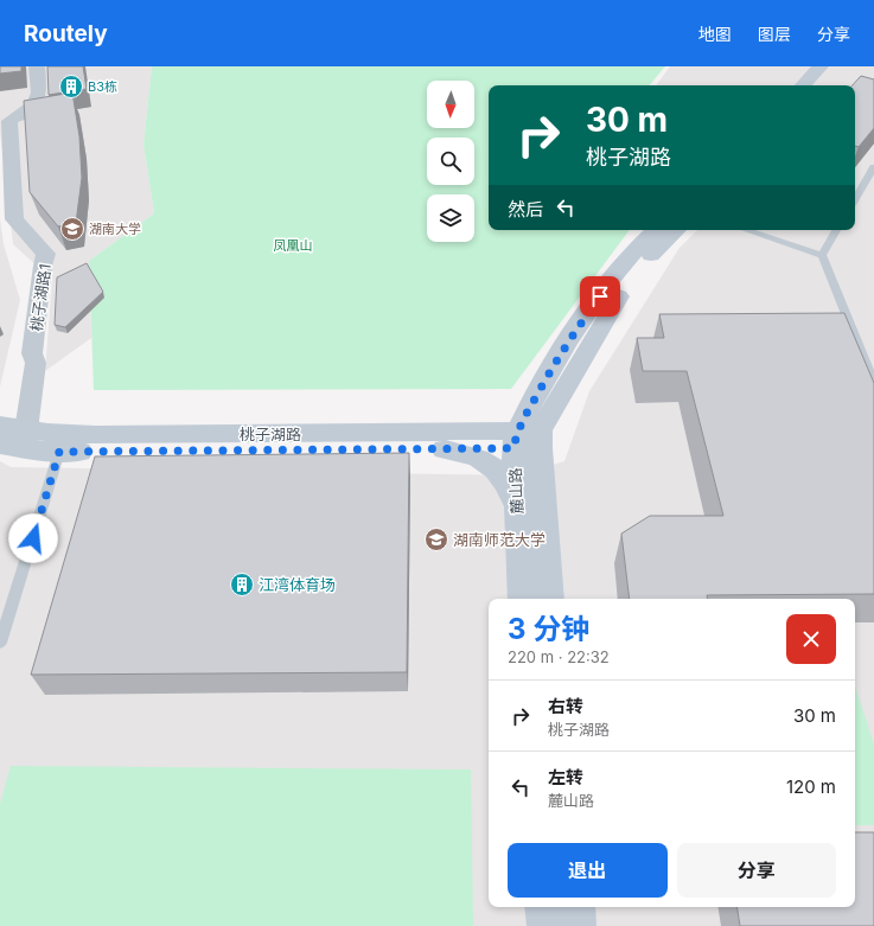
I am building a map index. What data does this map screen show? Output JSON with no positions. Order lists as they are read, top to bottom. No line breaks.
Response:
{"streets":{"main road":["桃子湖路","麓山路"],"street":["桃子湖路1"]},"crossings":[["桃子湖路1","桃子湖路"],["桃子湖路","麓山路"]],"parks":["凤凰山"],"places":{"building":["B3栋","江湾体育场"],"school or university":["湖南大学","湖南师范大学"]},"north":"bottom","page":{"header":"Routely","nav":["地图","图层","分享"],"turn":["30 m","桃子湖路"],"then":"然后","heading":["3 分钟","220 m · 22:32"],"list":[{"name":"右转","note":"桃子湖路","value":"30 m"},{"name":"左转","note":"麓山路","value":"120 m"}],"buttons":["退出","分享"]}}
